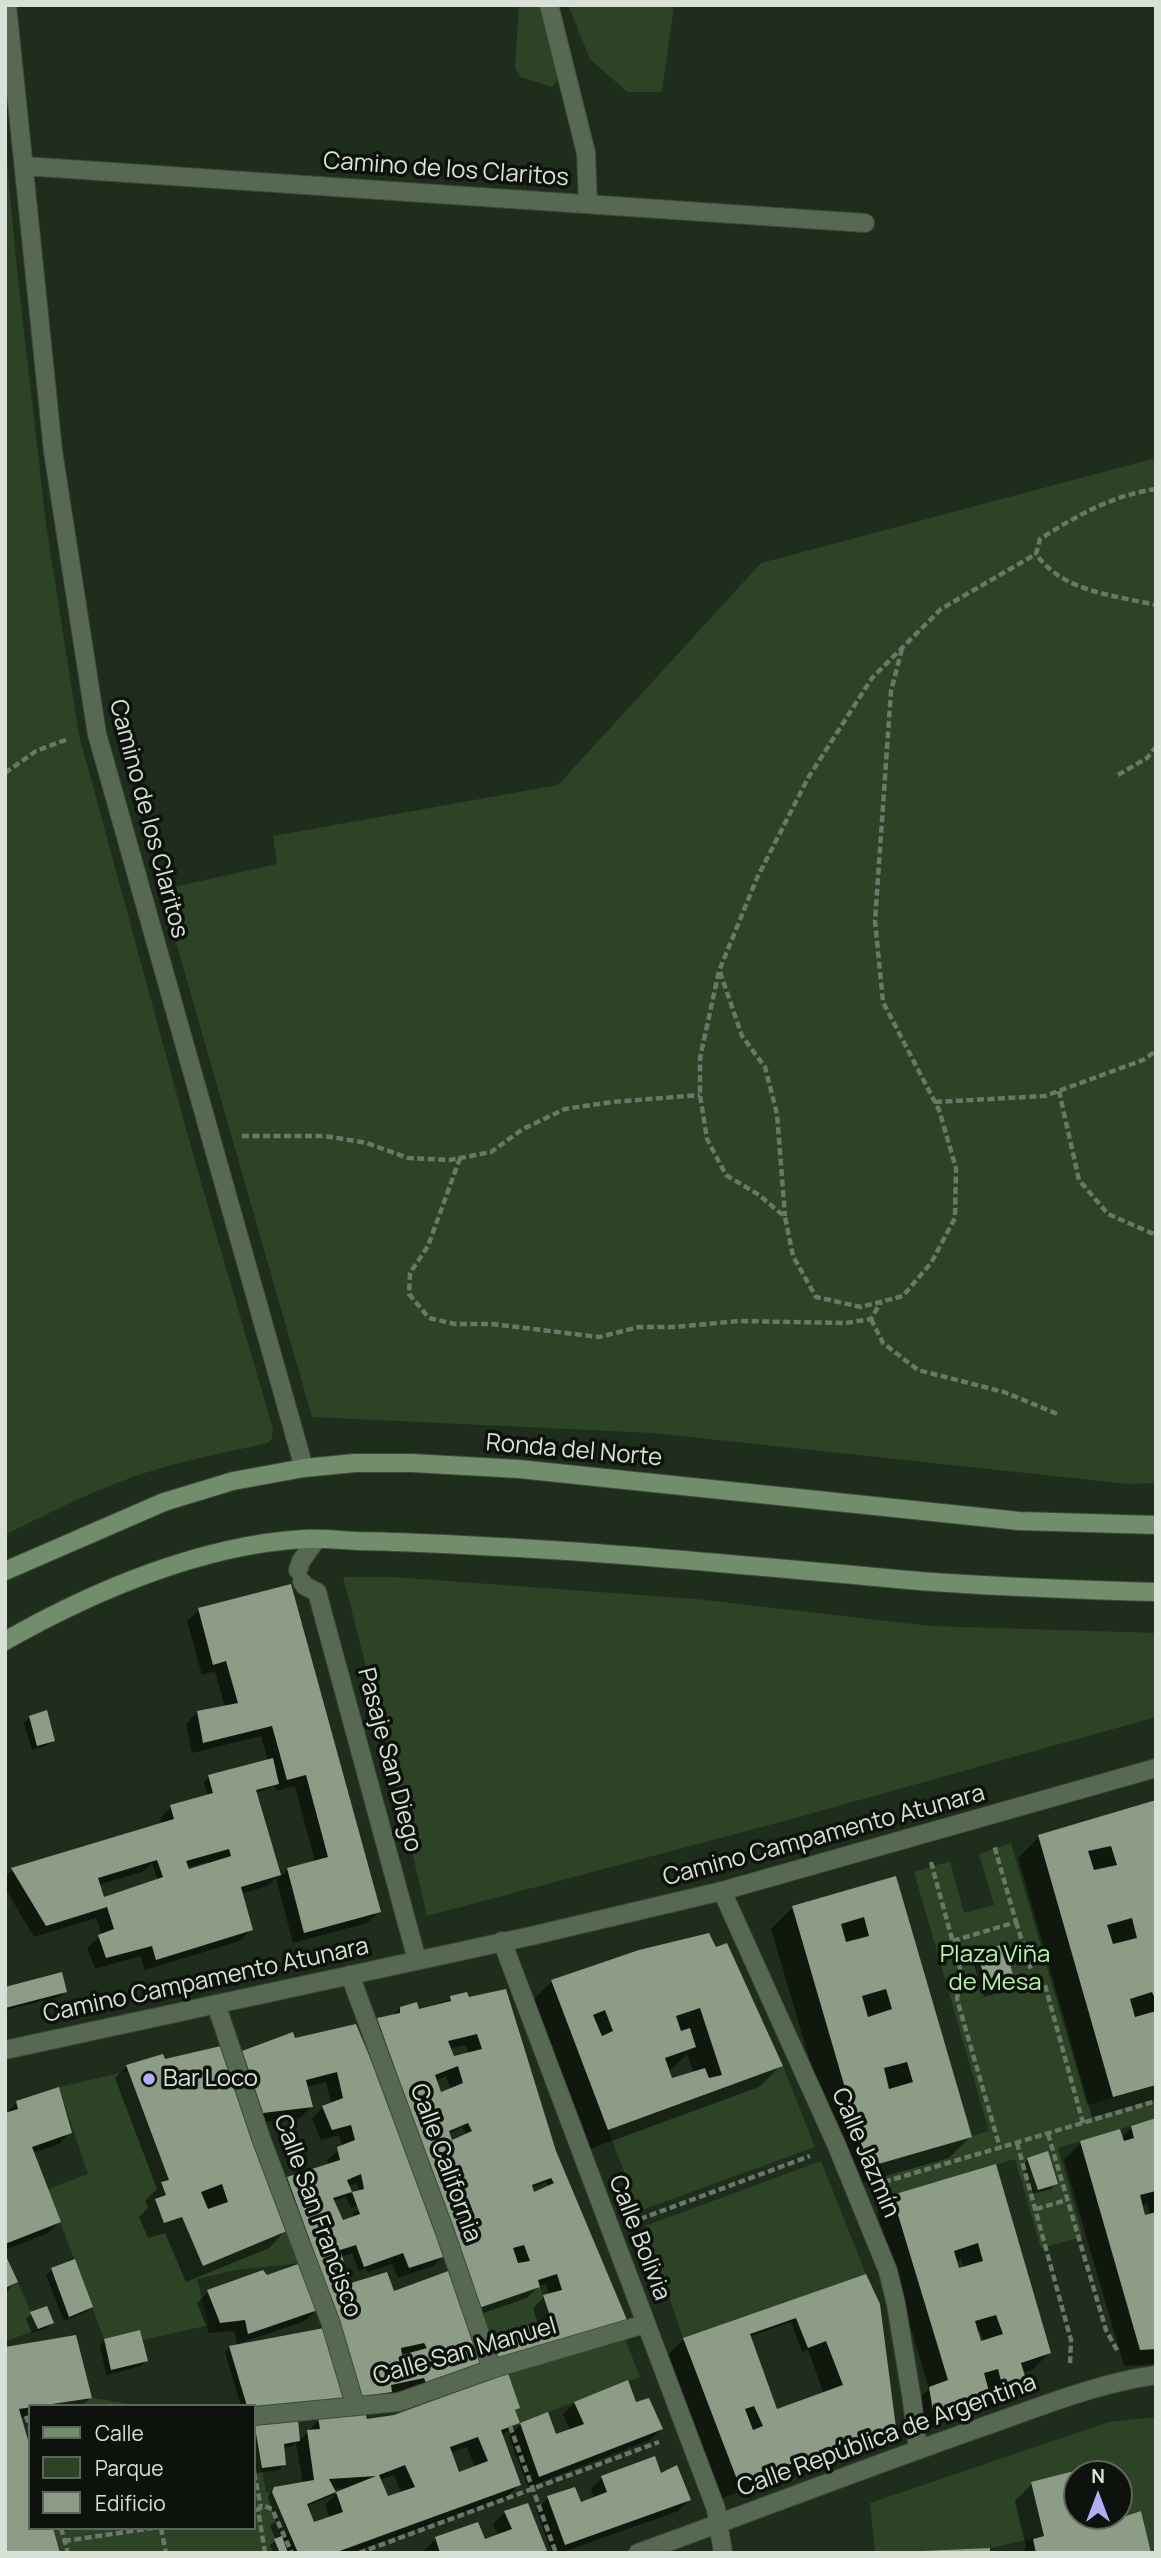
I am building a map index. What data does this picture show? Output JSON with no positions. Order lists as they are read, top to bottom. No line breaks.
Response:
{"streets":{"main road":["Ronda del Norte"],"street":["Camino de los Claritos","Pasaje San Diego","Camino Campamento Atunara","Calle Jazmín","Calle California","Calle San Francisco","Calle Bolivia","Calle San Manuel","Calle República de Argentina"]},"crossings":[["Camino de los Claritos","Ronda del Norte"],["Pasaje San Diego","Camino Campamento Atunara"],["Camino Campamento Atunara","Calle Jazmín"],["Camino Campamento Atunara","Calle California"],["Camino Campamento Atunara","Calle San Francisco"],["Camino Campamento Atunara","Calle Bolivia"],["Calle Jazmín","Calle República de Argentina"],["Calle California","Calle San Manuel"],["Calle San Francisco","Calle San Manuel"],["Calle Bolivia","Calle San Manuel"],["Calle Bolivia","Calle República de Argentina"]],"parks":["Plaza Viña de Mesa"],"places":["Bar Loco"],"legend":["Calle","Parque","Edificio"],"north":"top"}
